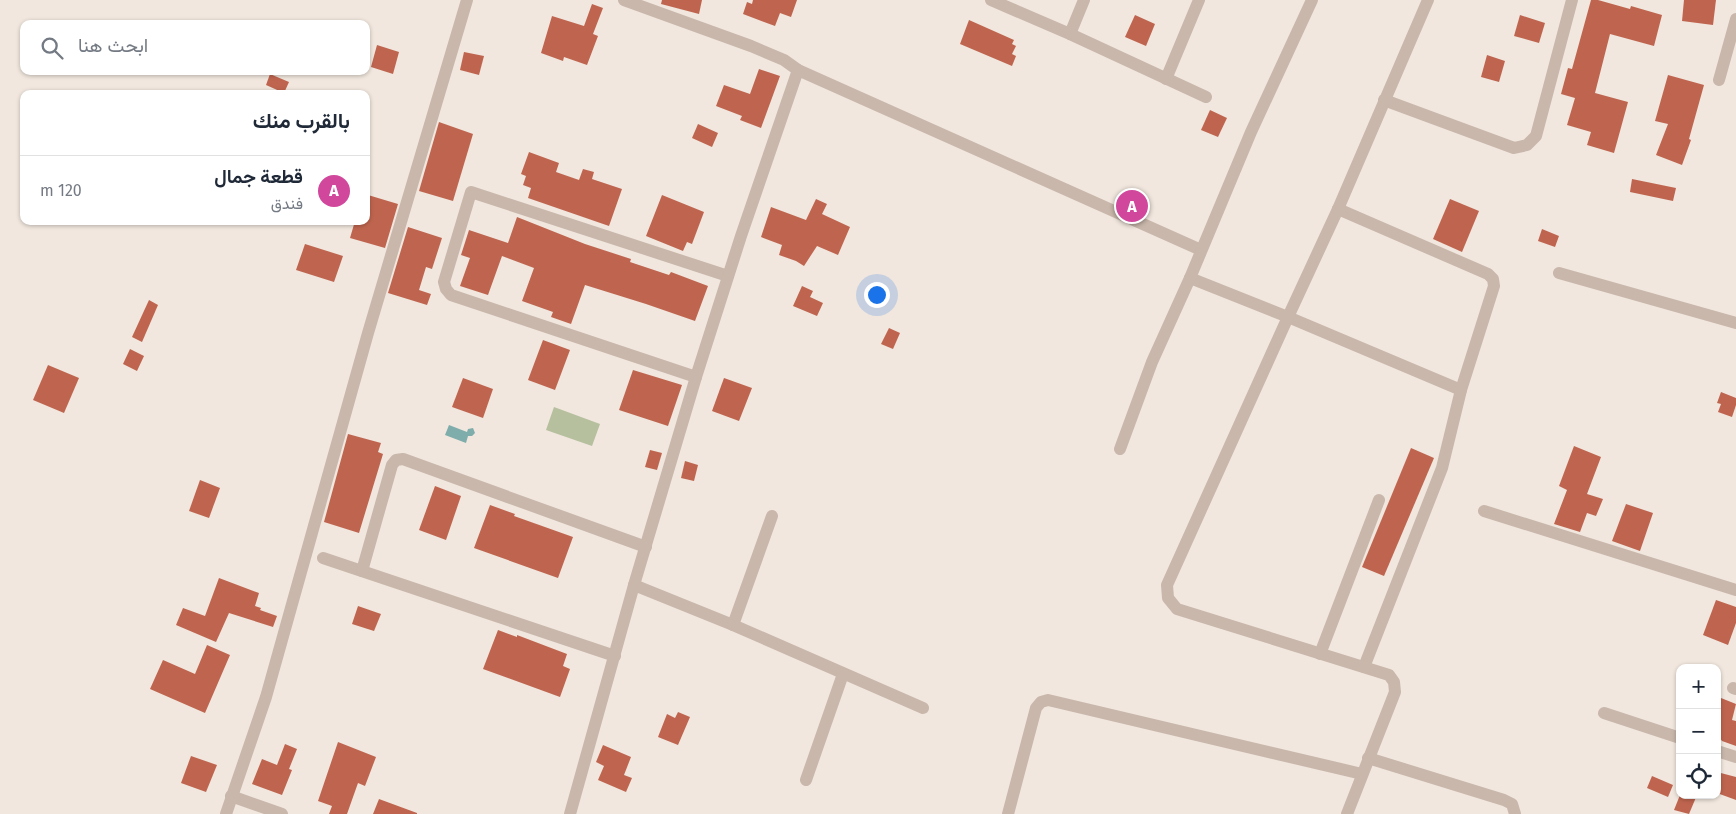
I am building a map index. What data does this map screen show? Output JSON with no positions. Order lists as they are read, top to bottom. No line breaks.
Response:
{"page":{"search":"ابحث هنا","heading":"بالقرب منك","list":[{"mark":"A","name":"قطعة جمال","note":"فندق","value":"120 m"}],"pins":"A","map_buttons":["+","−"]}}
